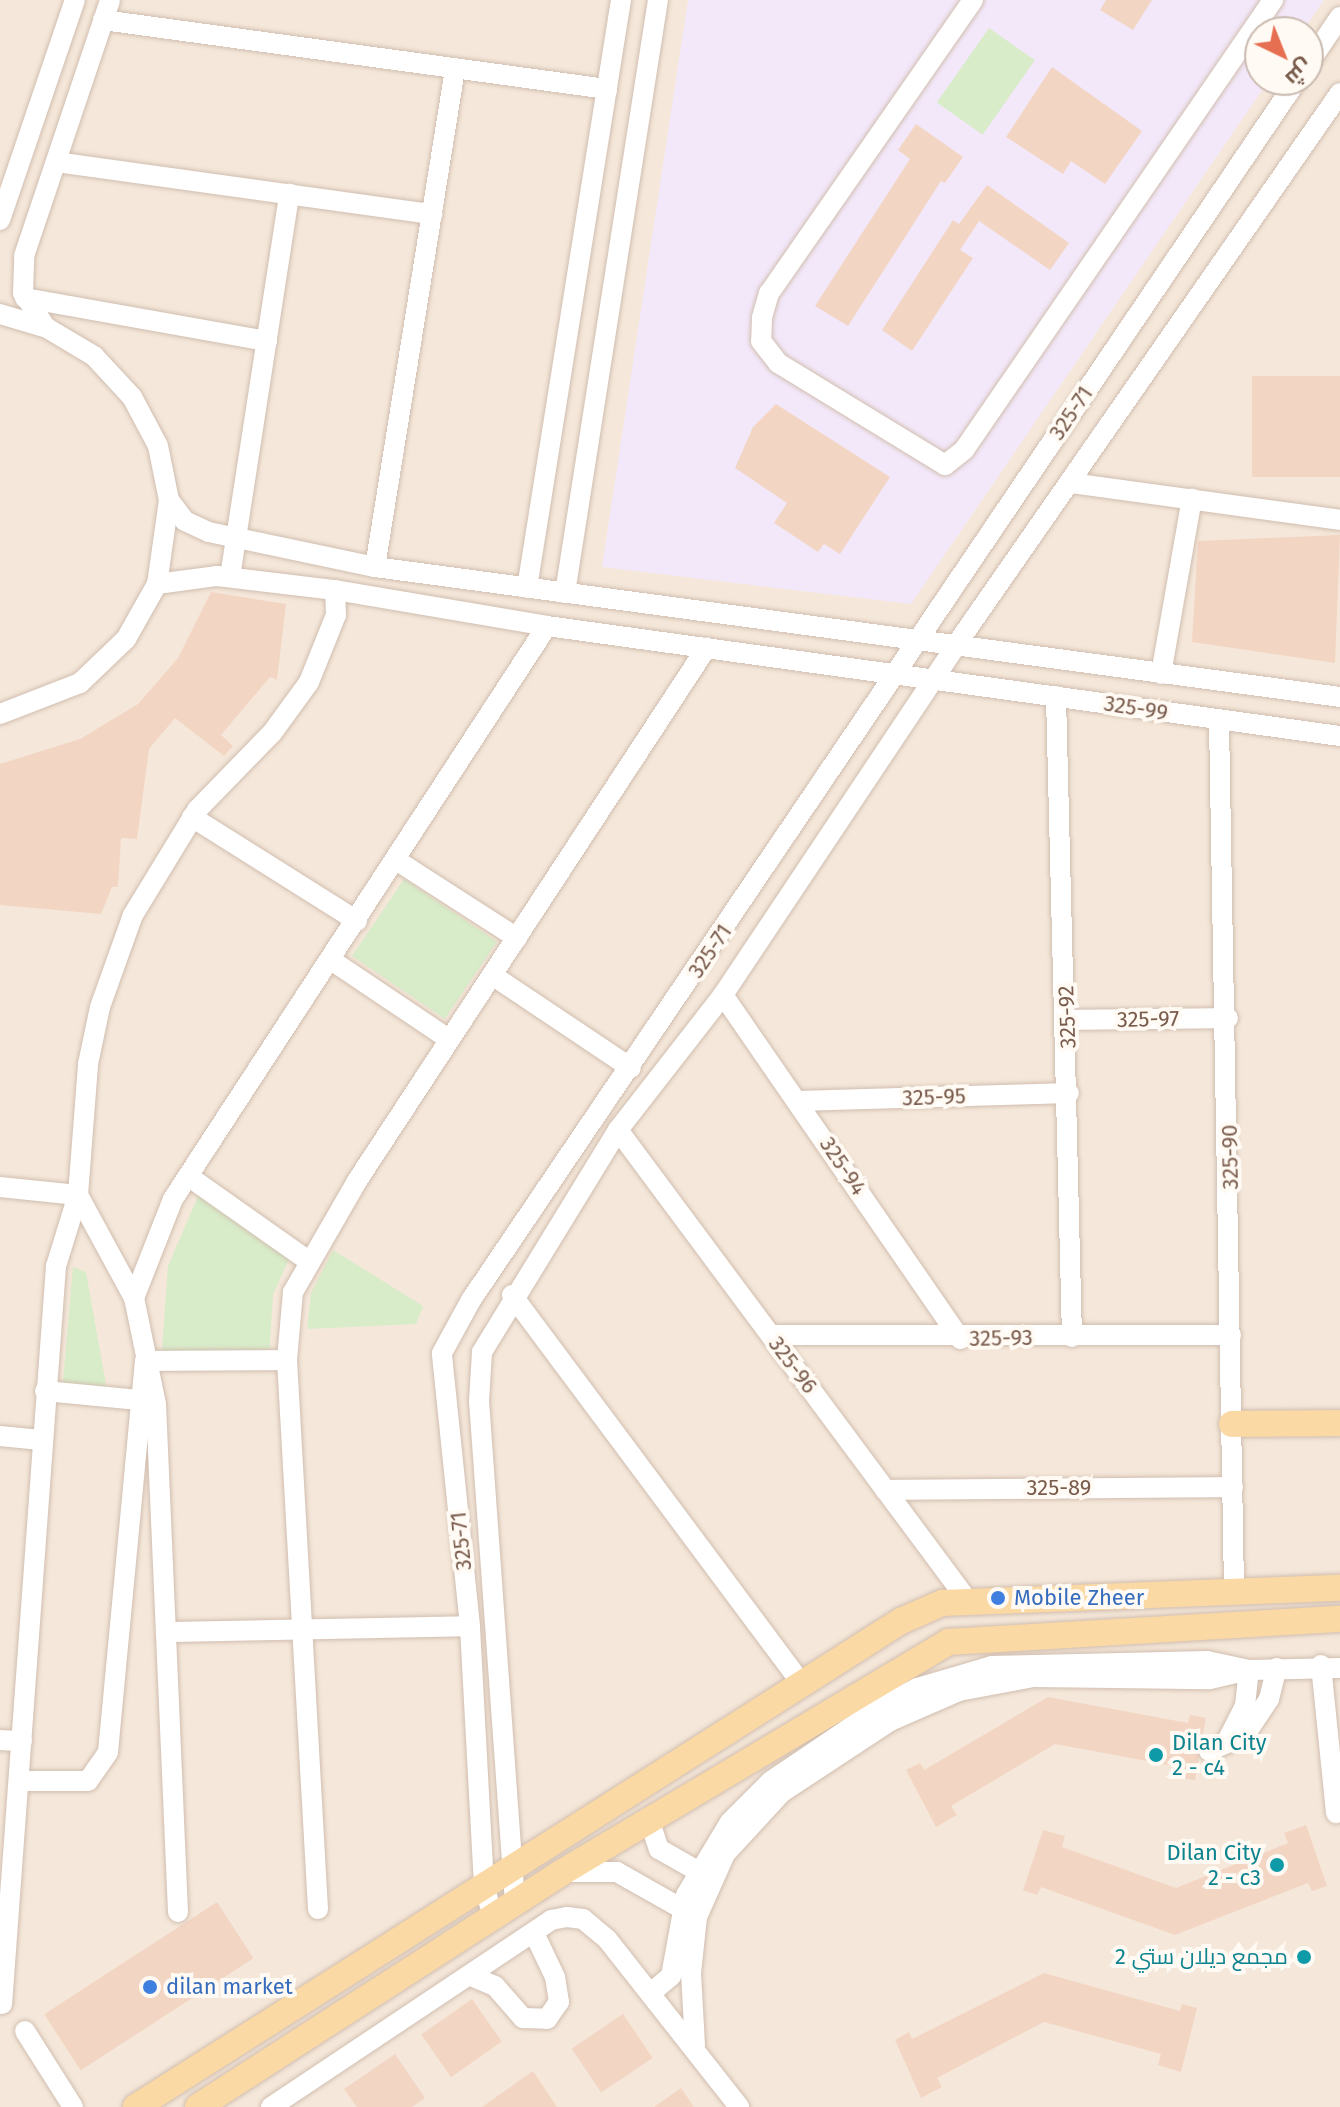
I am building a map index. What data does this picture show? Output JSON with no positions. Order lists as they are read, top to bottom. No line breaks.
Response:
{"streets":{"street":["325-71","325-99","325-92","325-97","325-95","325-90","325-94","325-93","325-96","325-89"]},"crossings":[["325-71","325-99"],["325-71","325-94"],["325-71","325-96"],["325-99","325-92"],["325-99","325-90"],["325-92","325-97"],["325-92","325-95"],["325-92","325-93"],["325-97","325-90"],["325-95","325-94"],["325-90","325-93"],["325-90","325-89"],["325-94","325-93"],["325-93","325-96"],["325-96","325-89"]],"places":["Mobile Zheer","Dilan City 2 - c4","Dilan City 2 - c3","مجمع ديلان ستي 2","dilan market"],"north":"bottom right"}
